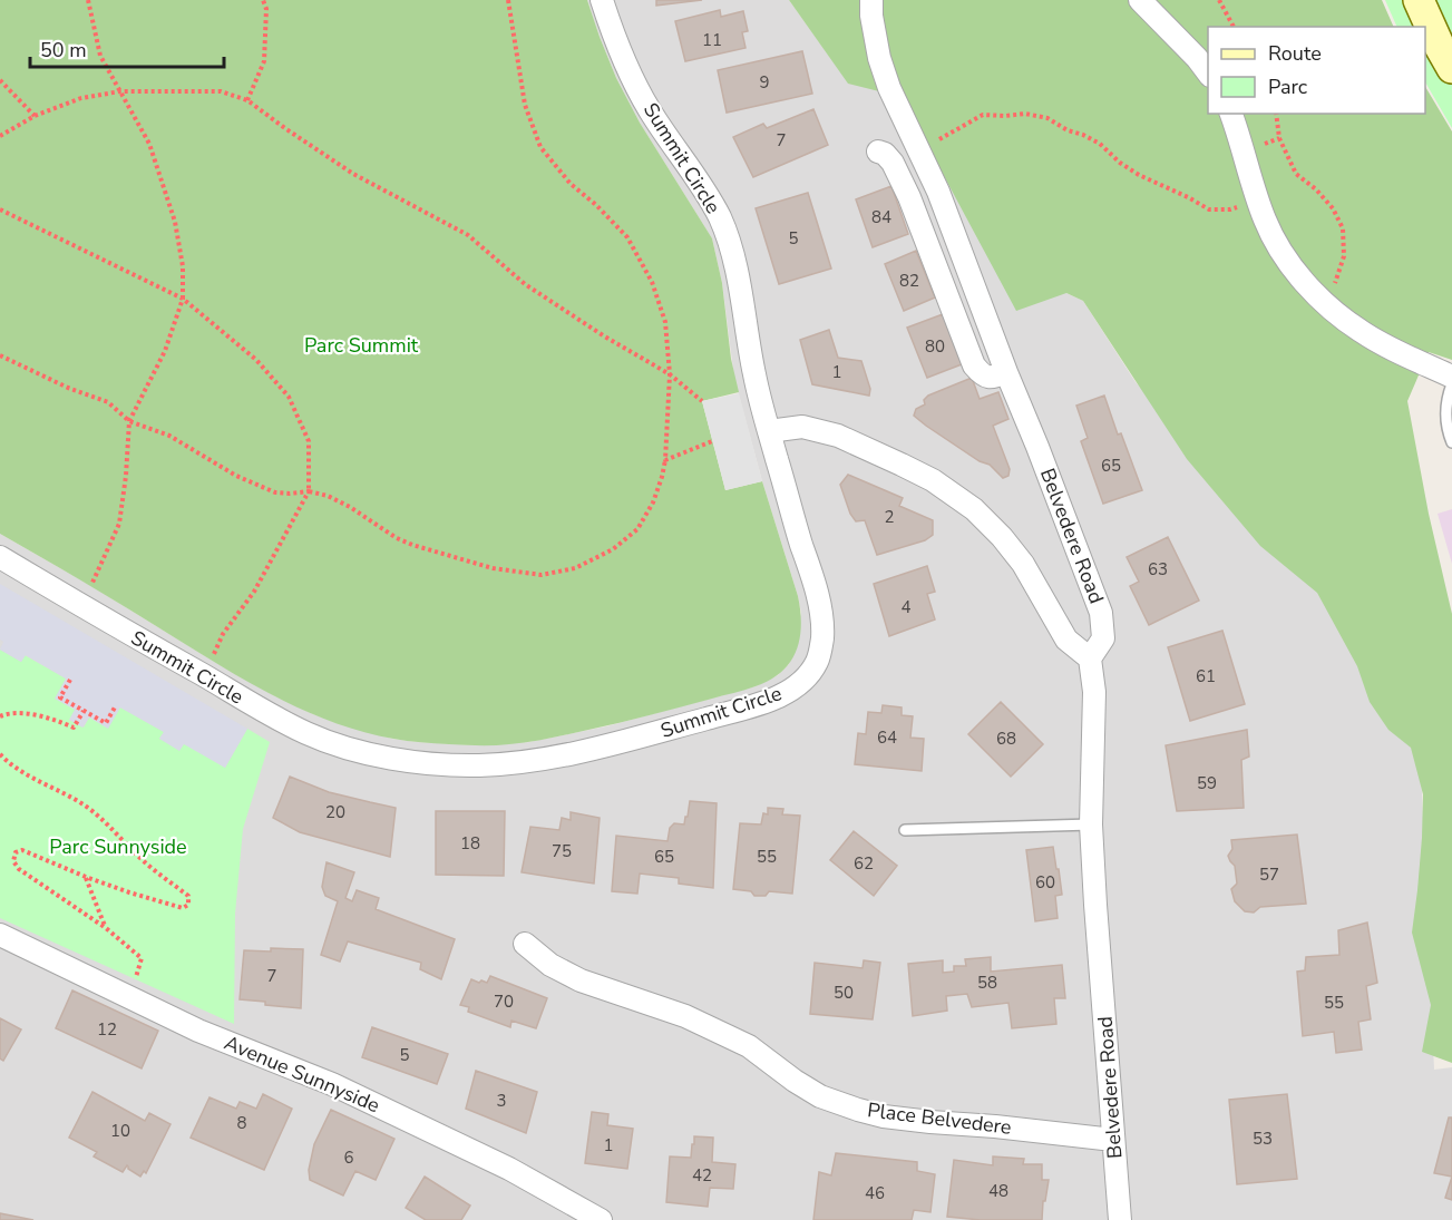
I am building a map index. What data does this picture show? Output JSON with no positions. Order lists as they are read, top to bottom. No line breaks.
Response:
{"streets":{"street":["Summit Circle","Belvedere Road","Avenue Sunnyside","Place Belvedere"]},"crossings":[["Belvedere Road","Place Belvedere"]],"parks":["Parc Summit","Parc Sunnyside"],"house_numbers":["11","9","7","84","5","82","80","1","65","2","63","4","61","64","68","59","20","18","75","65","55","62","57","60","7","58","50","70","55","12","5","3","8","10","53","1","6","42","48","46"],"legend":["Route","Parc"],"scale_bar":"50 m"}
